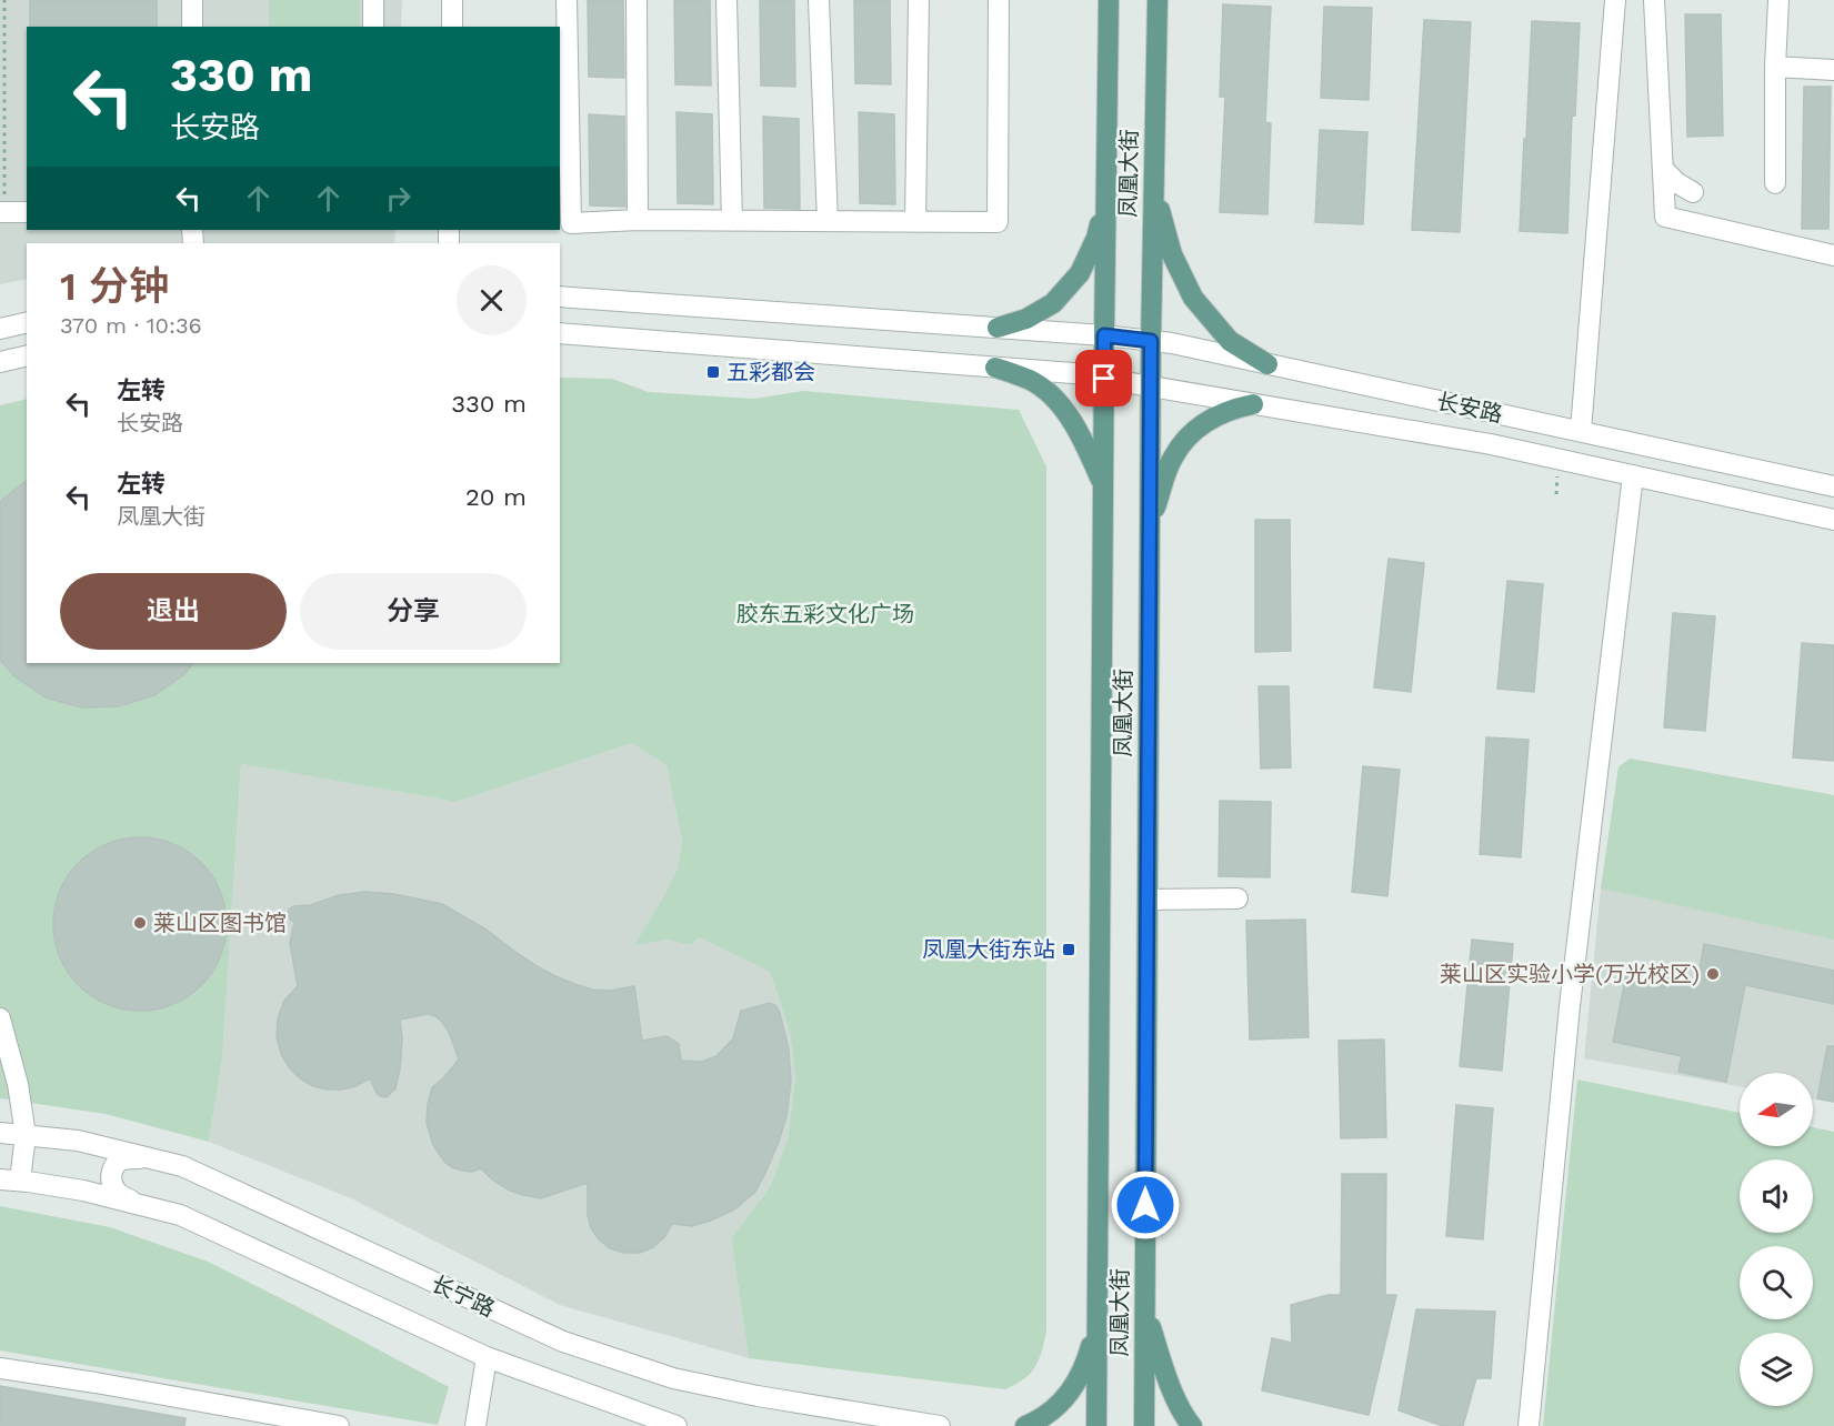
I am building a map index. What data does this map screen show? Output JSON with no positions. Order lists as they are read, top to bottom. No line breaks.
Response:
{"streets":{"main road":["凤凰大街"],"street":["长安路","长宁路"]},"crossings":[["凤凰大街","长安路"]],"parks":["胶东五彩文化广场"],"places":{"transit":["五彩都会","凤凰大街东站"],"other":["莱山区图书馆","莱山区实验小学(万光校区)"]},"north":"left","page":{"turn":["330 m","长安路"],"heading":["1 分钟","370 m · 10:36"],"list":[{"name":"左转","note":"长安路","value":"330 m"},{"name":"左转","note":"凤凰大街","value":"20 m"}],"buttons":["退出","分享"]}}
